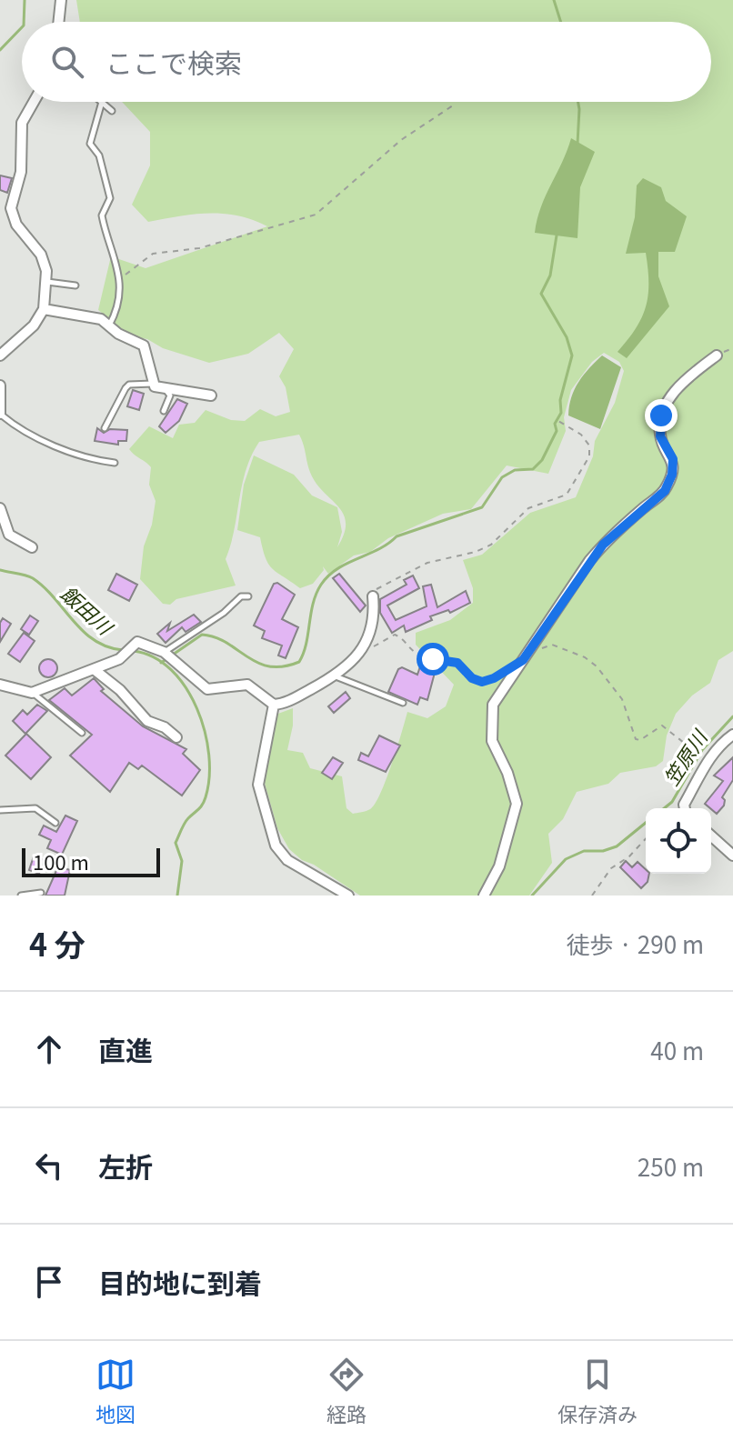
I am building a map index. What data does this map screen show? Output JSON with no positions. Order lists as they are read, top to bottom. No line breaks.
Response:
{"water":["飯田川","笠原川"],"scale_bar":"100 m","page":{"search":"ここで検索","scale":"100 m","heading":["4 分","徒歩 · 290 m"],"list":[["直進","40 m"],["左折","250 m"],"目的地に到着"],"nav":["地図","経路","保存済み"]}}
